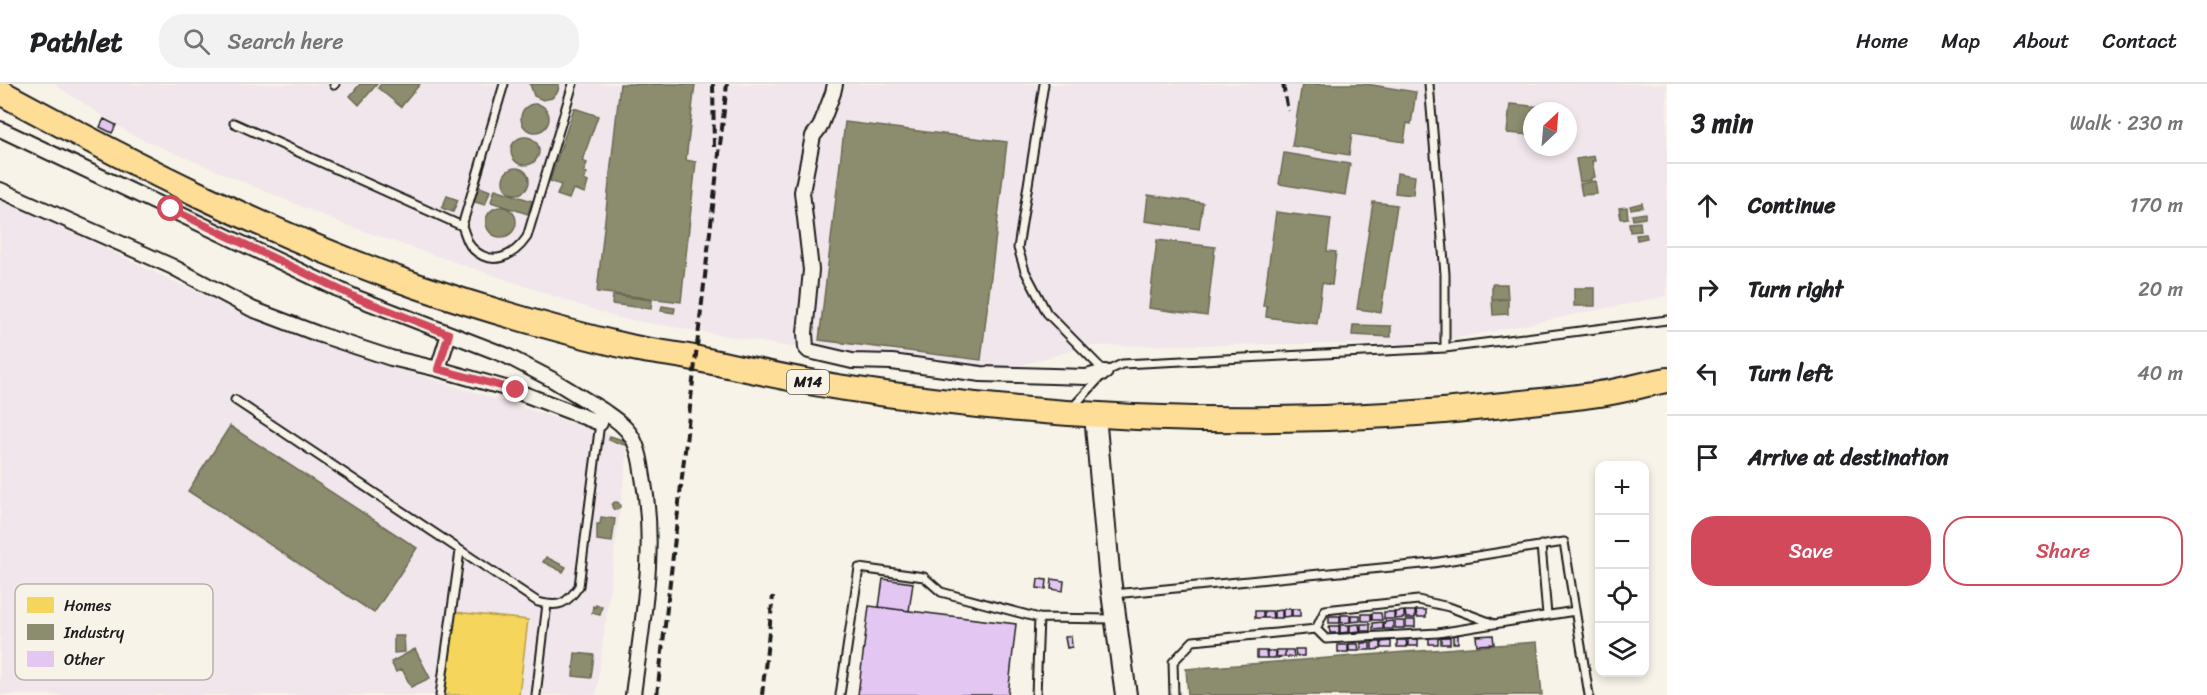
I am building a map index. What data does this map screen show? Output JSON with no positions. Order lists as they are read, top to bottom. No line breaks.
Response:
{"streets":{"highway":["M14"]},"legend":["Homes","Industry","Other"],"north":"top right","page":{"header":"Pathlet","search":"Search here","nav":["Home","Map","About","Contact"],"heading":["3 min","Walk · 230 m"],"list":[["Continue","170 m"],["Turn right","20 m"],["Turn left","40 m"],"Arrive at destination"],"map_buttons":["+","−"],"buttons":["Save","Share"]}}
